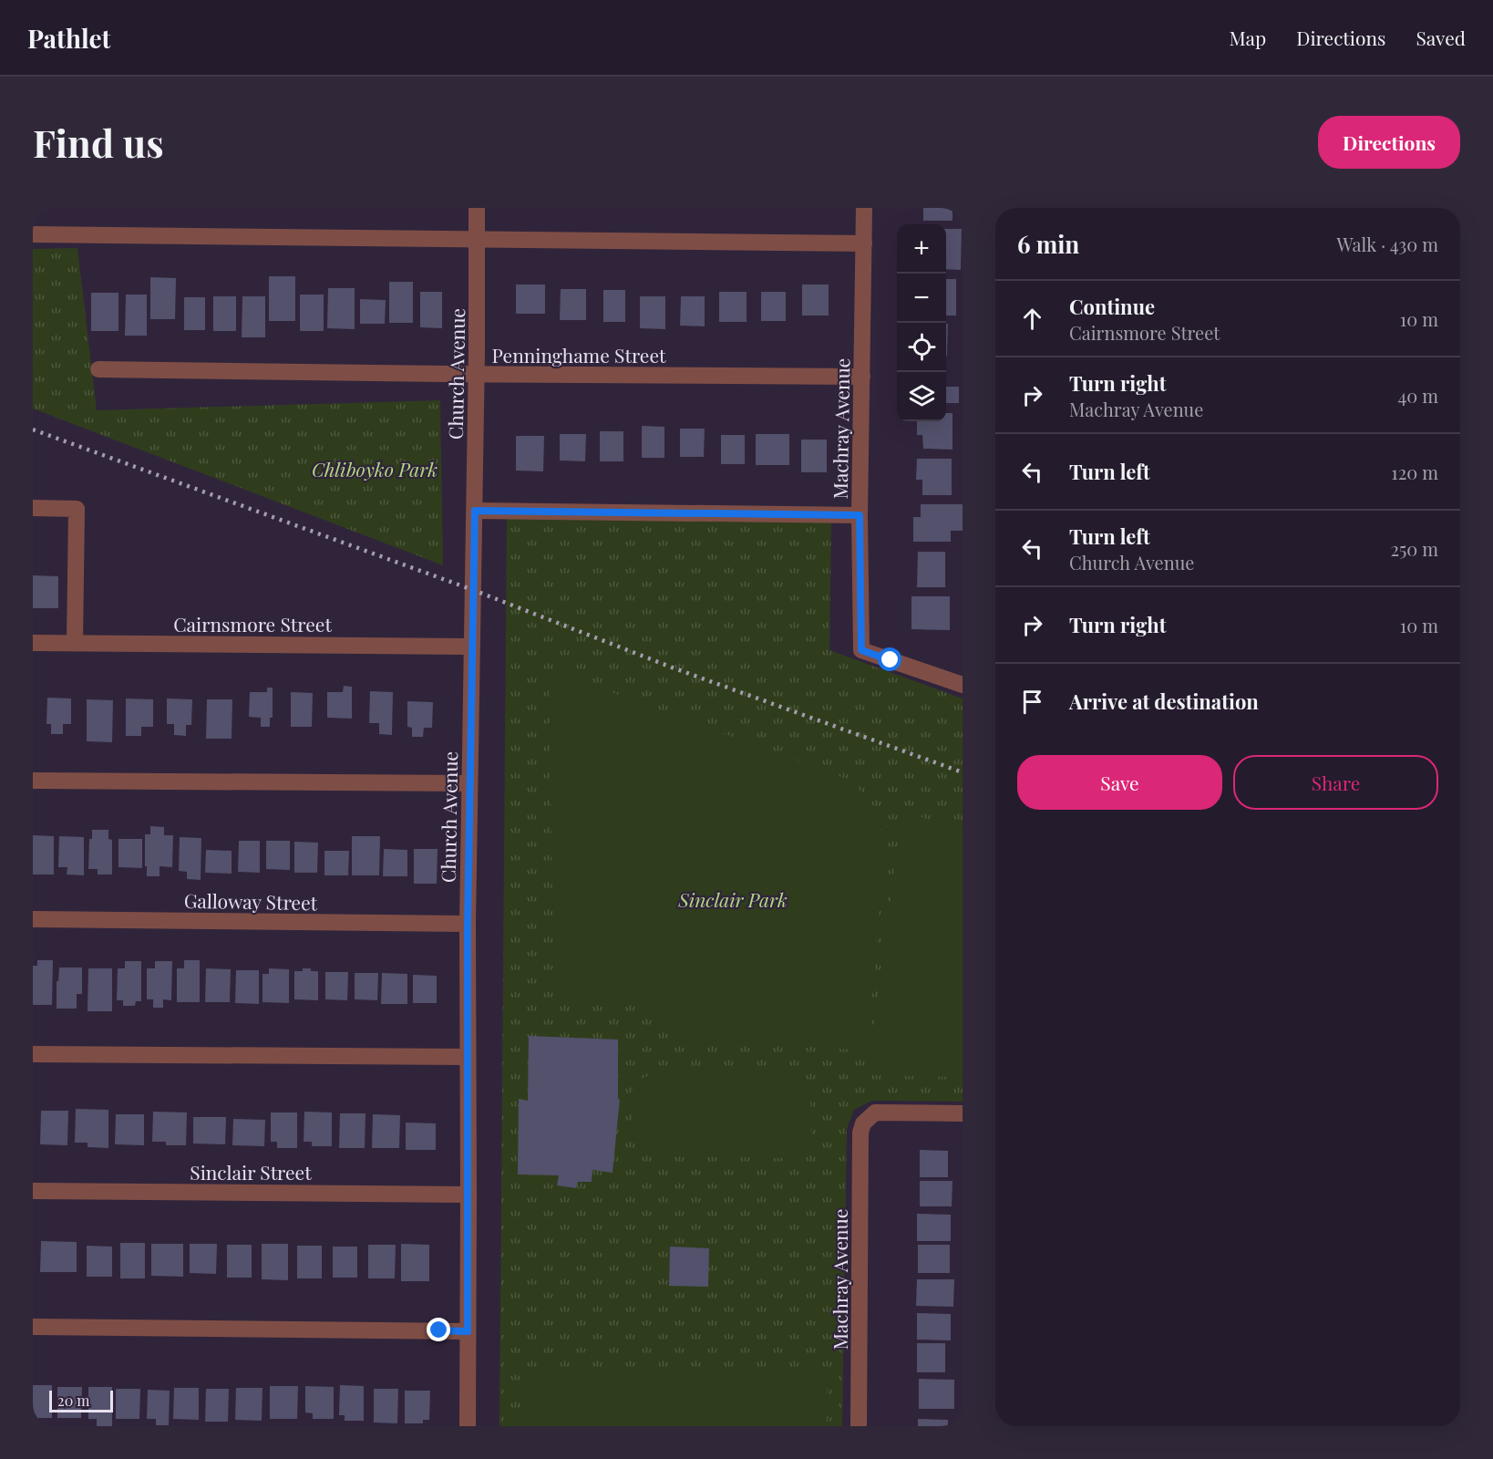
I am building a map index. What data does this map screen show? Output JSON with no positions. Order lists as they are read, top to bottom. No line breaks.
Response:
{"streets":{"street":["Penninghame Street","Church Avenue","Machray Avenue","Cairnsmore Street","Galloway Street","Sinclair Street"]},"crossings":[["Penninghame Street","Church Avenue"],["Penninghame Street","Machray Avenue"],["Church Avenue","Cairnsmore Street"],["Church Avenue","Galloway Street"],["Church Avenue","Sinclair Street"]],"parks":["Chliboyko Park","Sinclair Park"],"scale_bar":"20 m","page":{"header":"Pathlet","nav":["Map","Directions","Saved"],"buttons":["Directions",["Save","Share"]],"title":"Find us","heading":["6 min","Walk · 430 m"],"map_buttons":["+","−"],"list":[["Continue","Cairnsmore Street","10 m"],["Turn right","Machray Avenue","40 m"],["Turn left","120 m"],["Turn left","Church Avenue","250 m"],["Turn right","10 m"],"Arrive at destination"],"scale":"20 m"}}
